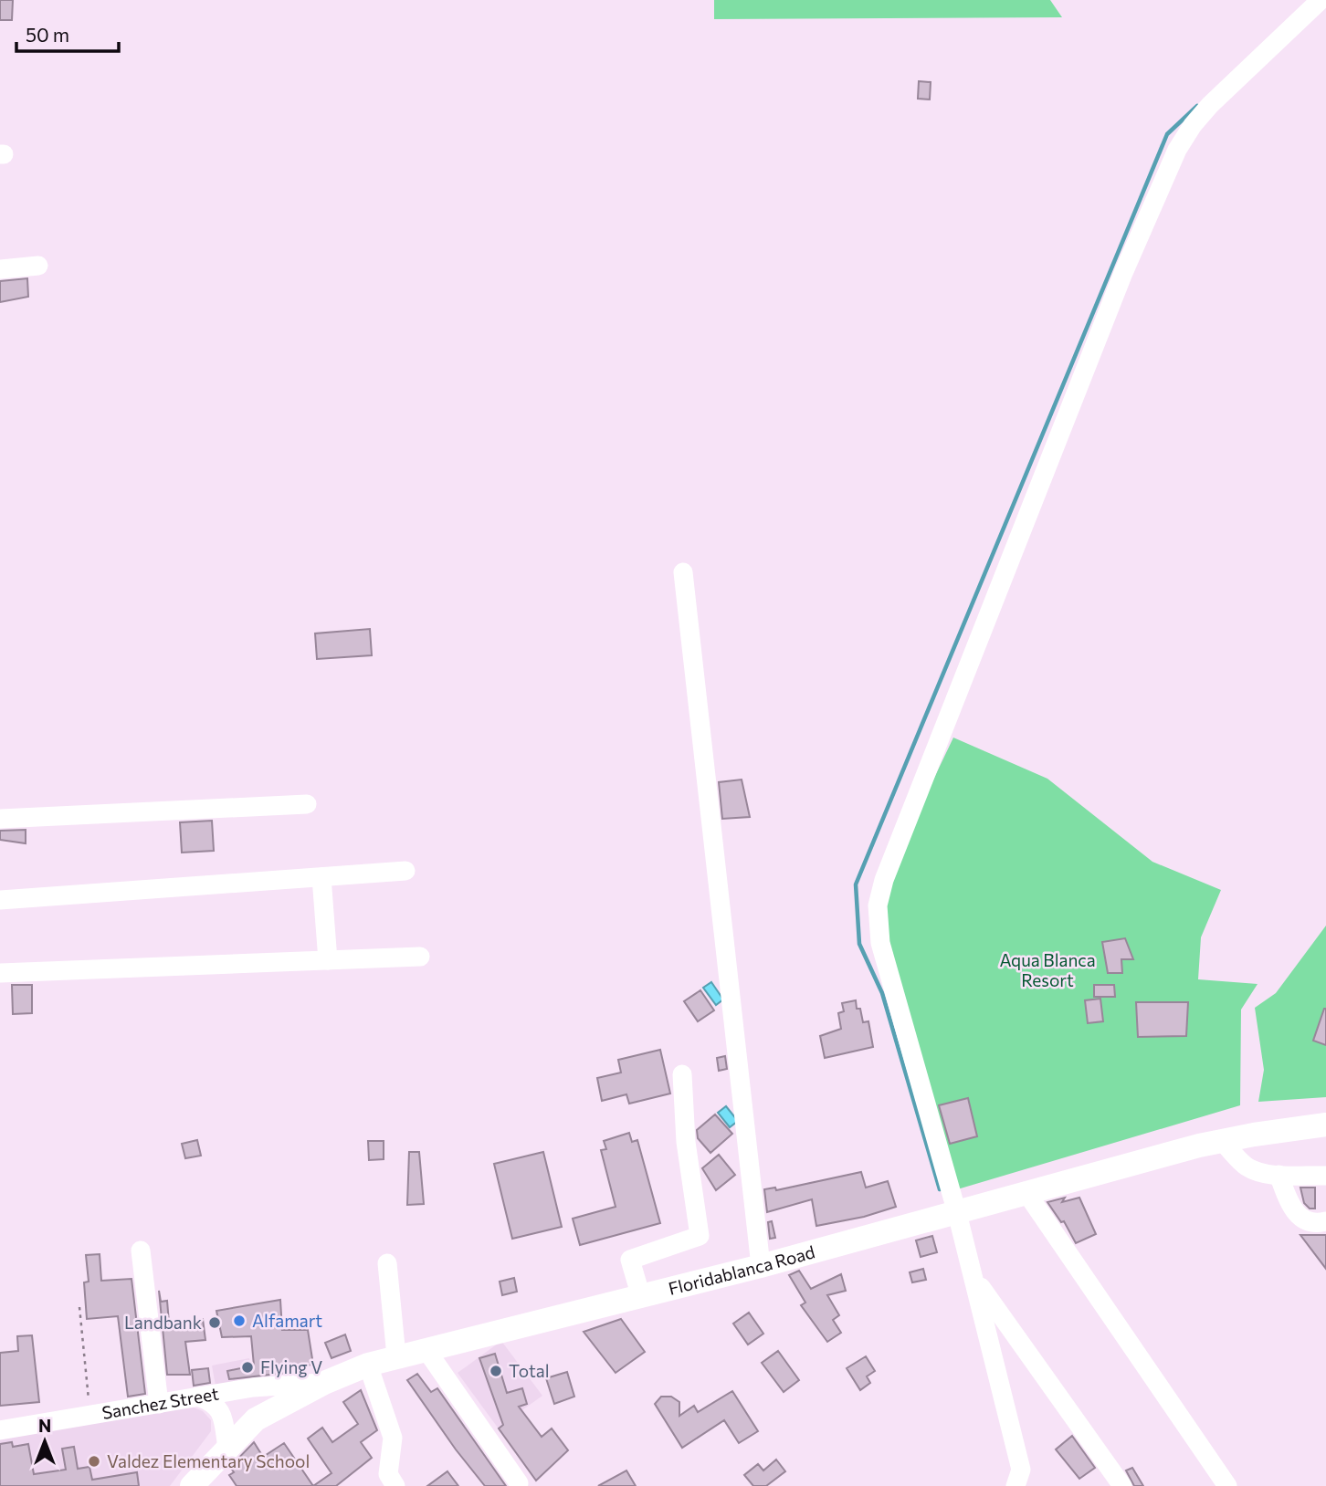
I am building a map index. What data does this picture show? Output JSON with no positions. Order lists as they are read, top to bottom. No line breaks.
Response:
{"streets":{"main road":["Floridablanca Road"],"street":["Sanchez Street"]},"crossings":[["Floridablanca Road","Sanchez Street"]],"parks":["Aqua Blanca Resort"],"places":["Alfamart","Landbank","Flying V","Total","Valdez Elementary School"],"scale_bar":"50 m","north":"top"}
